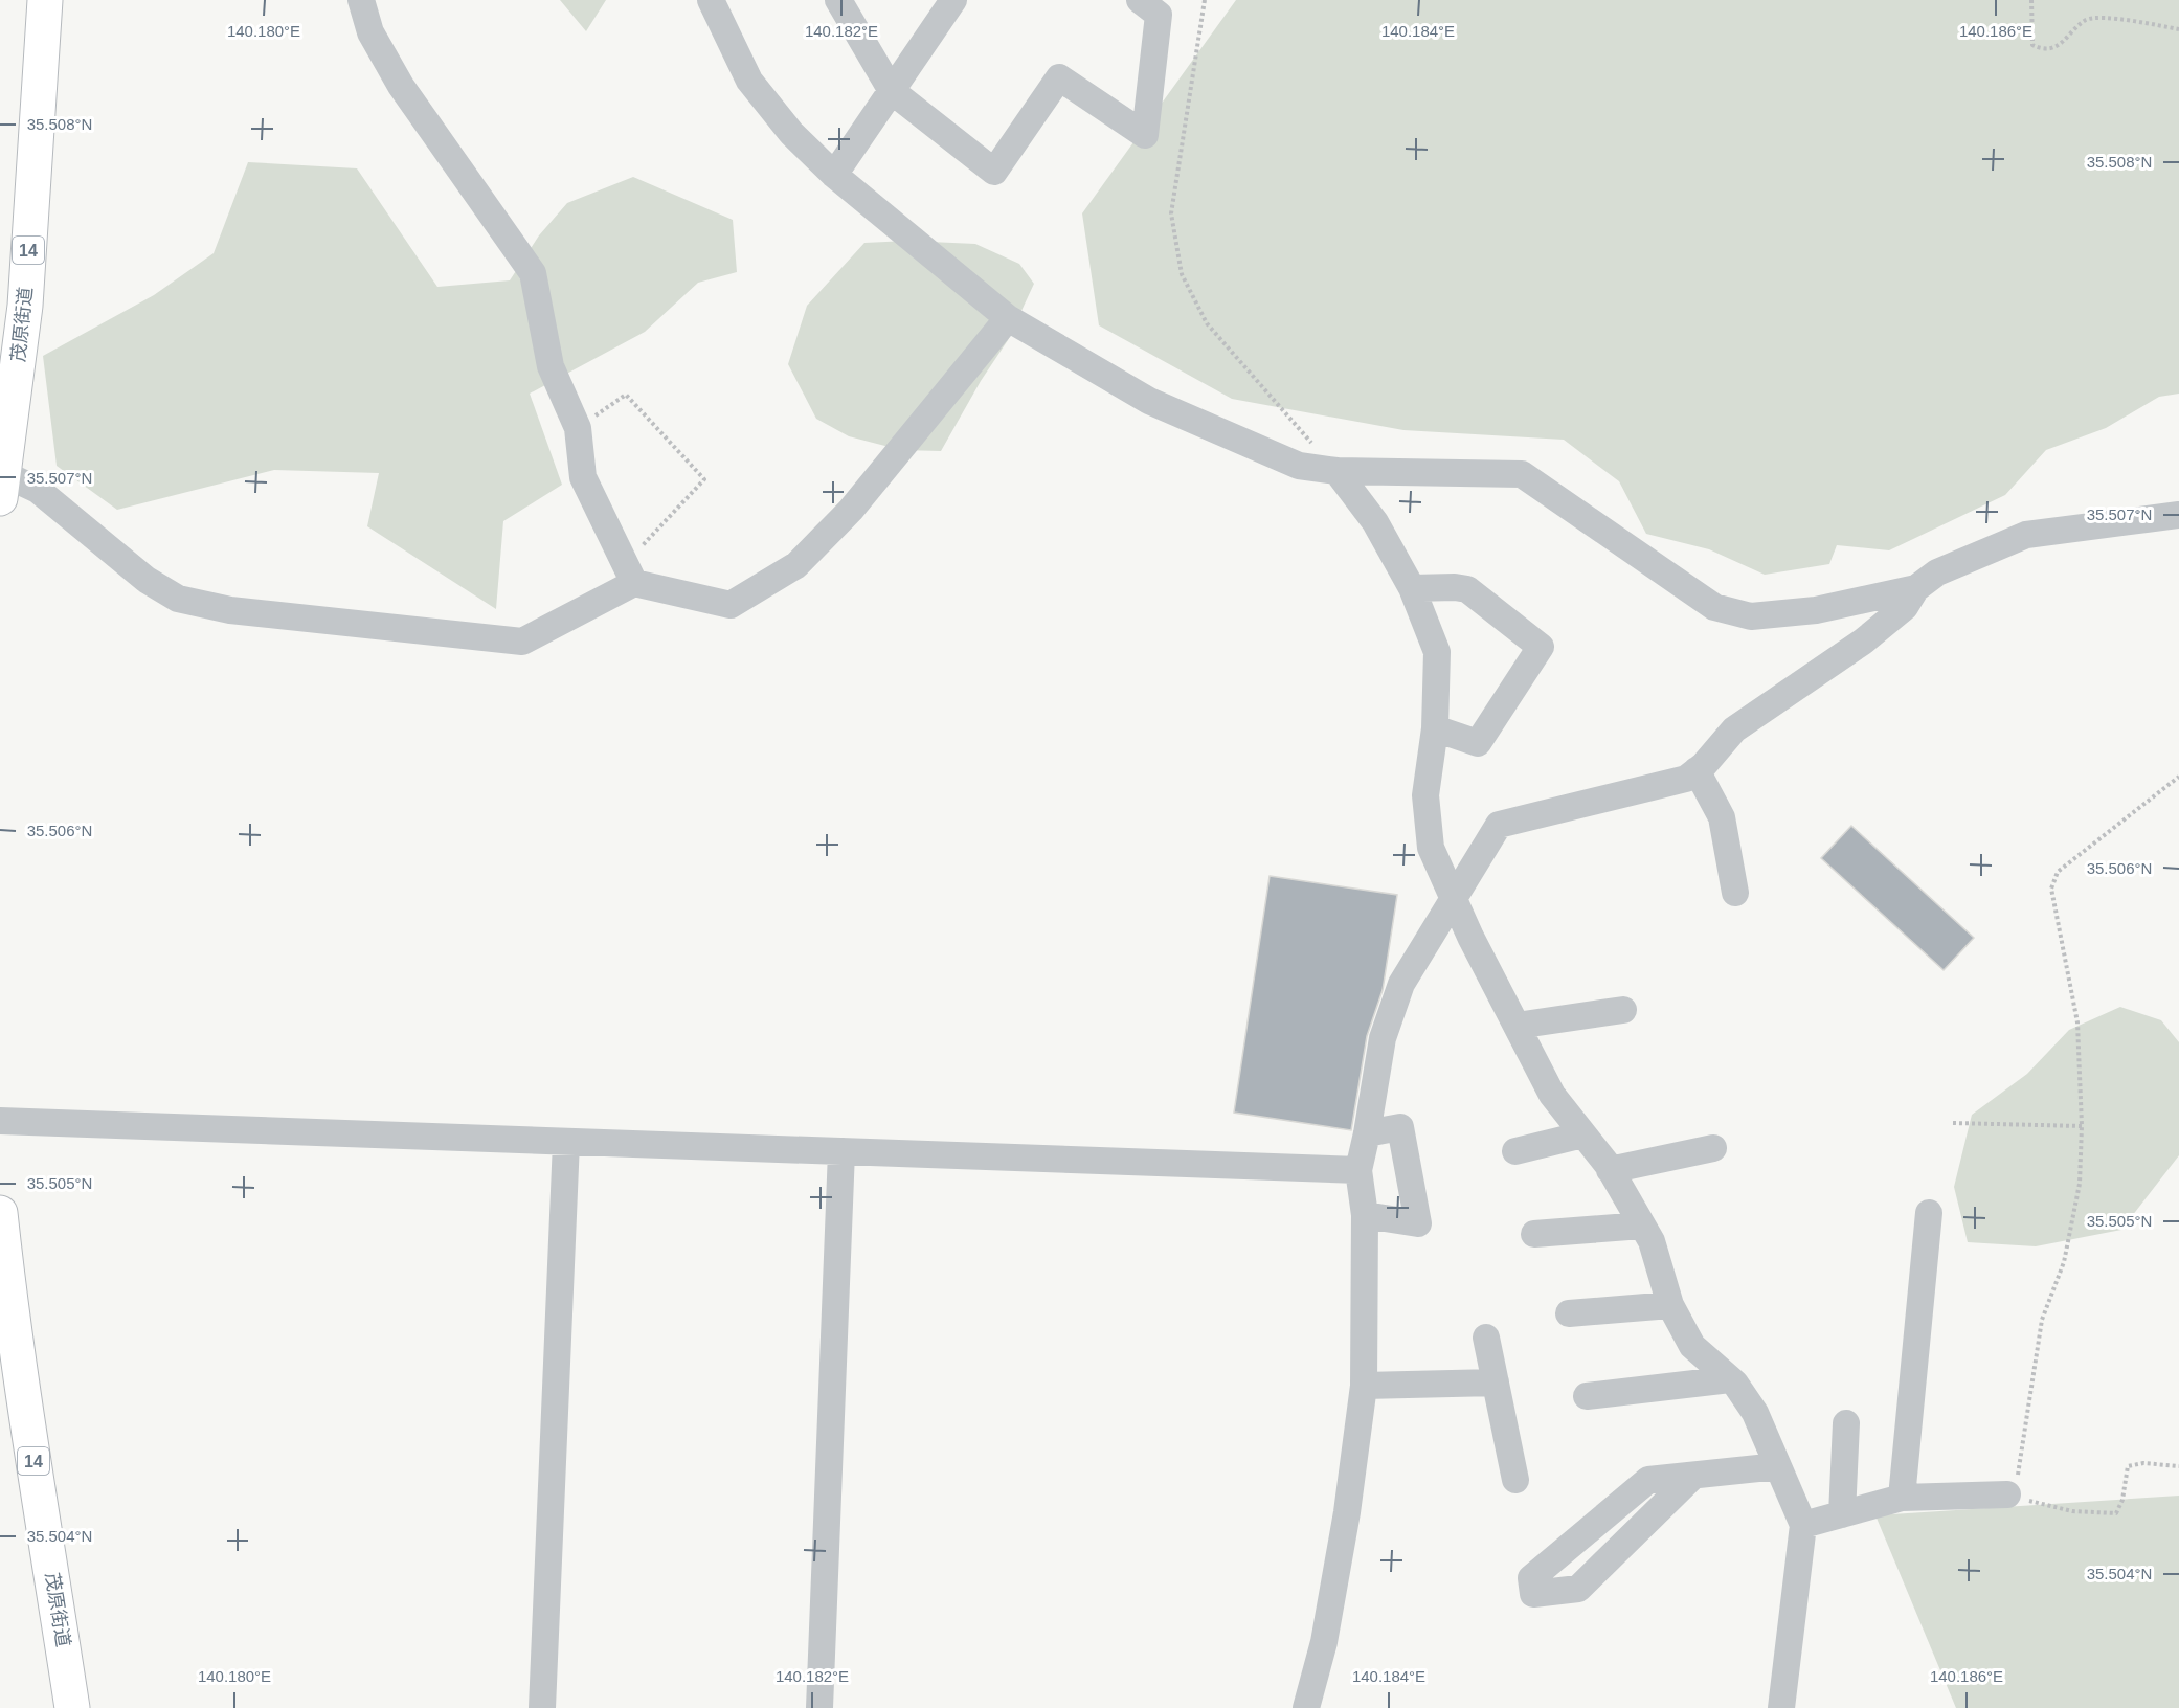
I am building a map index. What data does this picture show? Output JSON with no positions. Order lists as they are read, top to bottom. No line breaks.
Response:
{"streets":{"main road":["14","茂原街道"]},"coordinates":["140.180°E","140.182°E","140.184°E","140.186°E","35.508°N","35.507°N","35.506°N","35.505°N","35.504°N"]}
